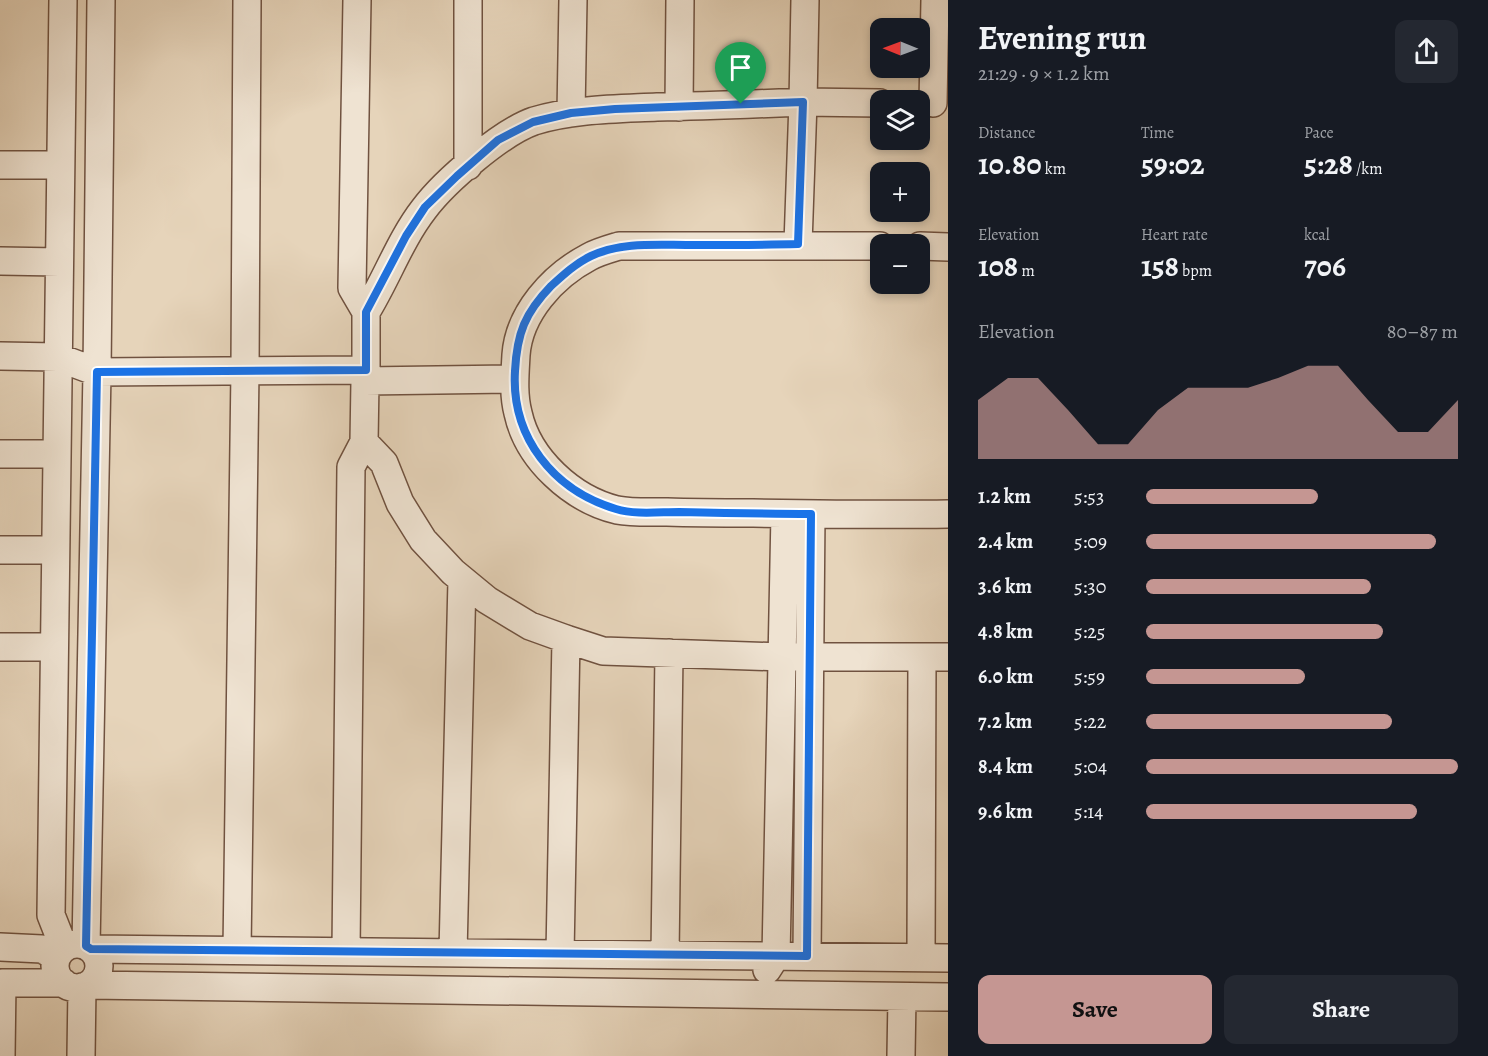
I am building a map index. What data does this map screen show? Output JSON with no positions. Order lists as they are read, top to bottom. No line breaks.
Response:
{"north":"left","page":{"heading":["Evening run","21:29 · 9 × 1.2 km"],"map_buttons":["+","−"],"stats":[["Distance","10.80 km"],["Time","59:02"],["Pace","5:28 /km"],["Elevation","108 m"],["Heart rate","158 bpm"],["kcal","706"]],"chart":["Elevation","80–87 m"],"list":[{"name":"1.2 km","note":"5:53"},{"name":"2.4 km","note":"5:09"},{"name":"3.6 km","note":"5:30"},{"name":"4.8 km","note":"5:25"},{"name":"6.0 km","note":"5:59"},{"name":"7.2 km","note":"5:22"},{"name":"8.4 km","note":"5:04"},{"name":"9.6 km","note":"5:14"}],"buttons":["Save","Share"]}}
